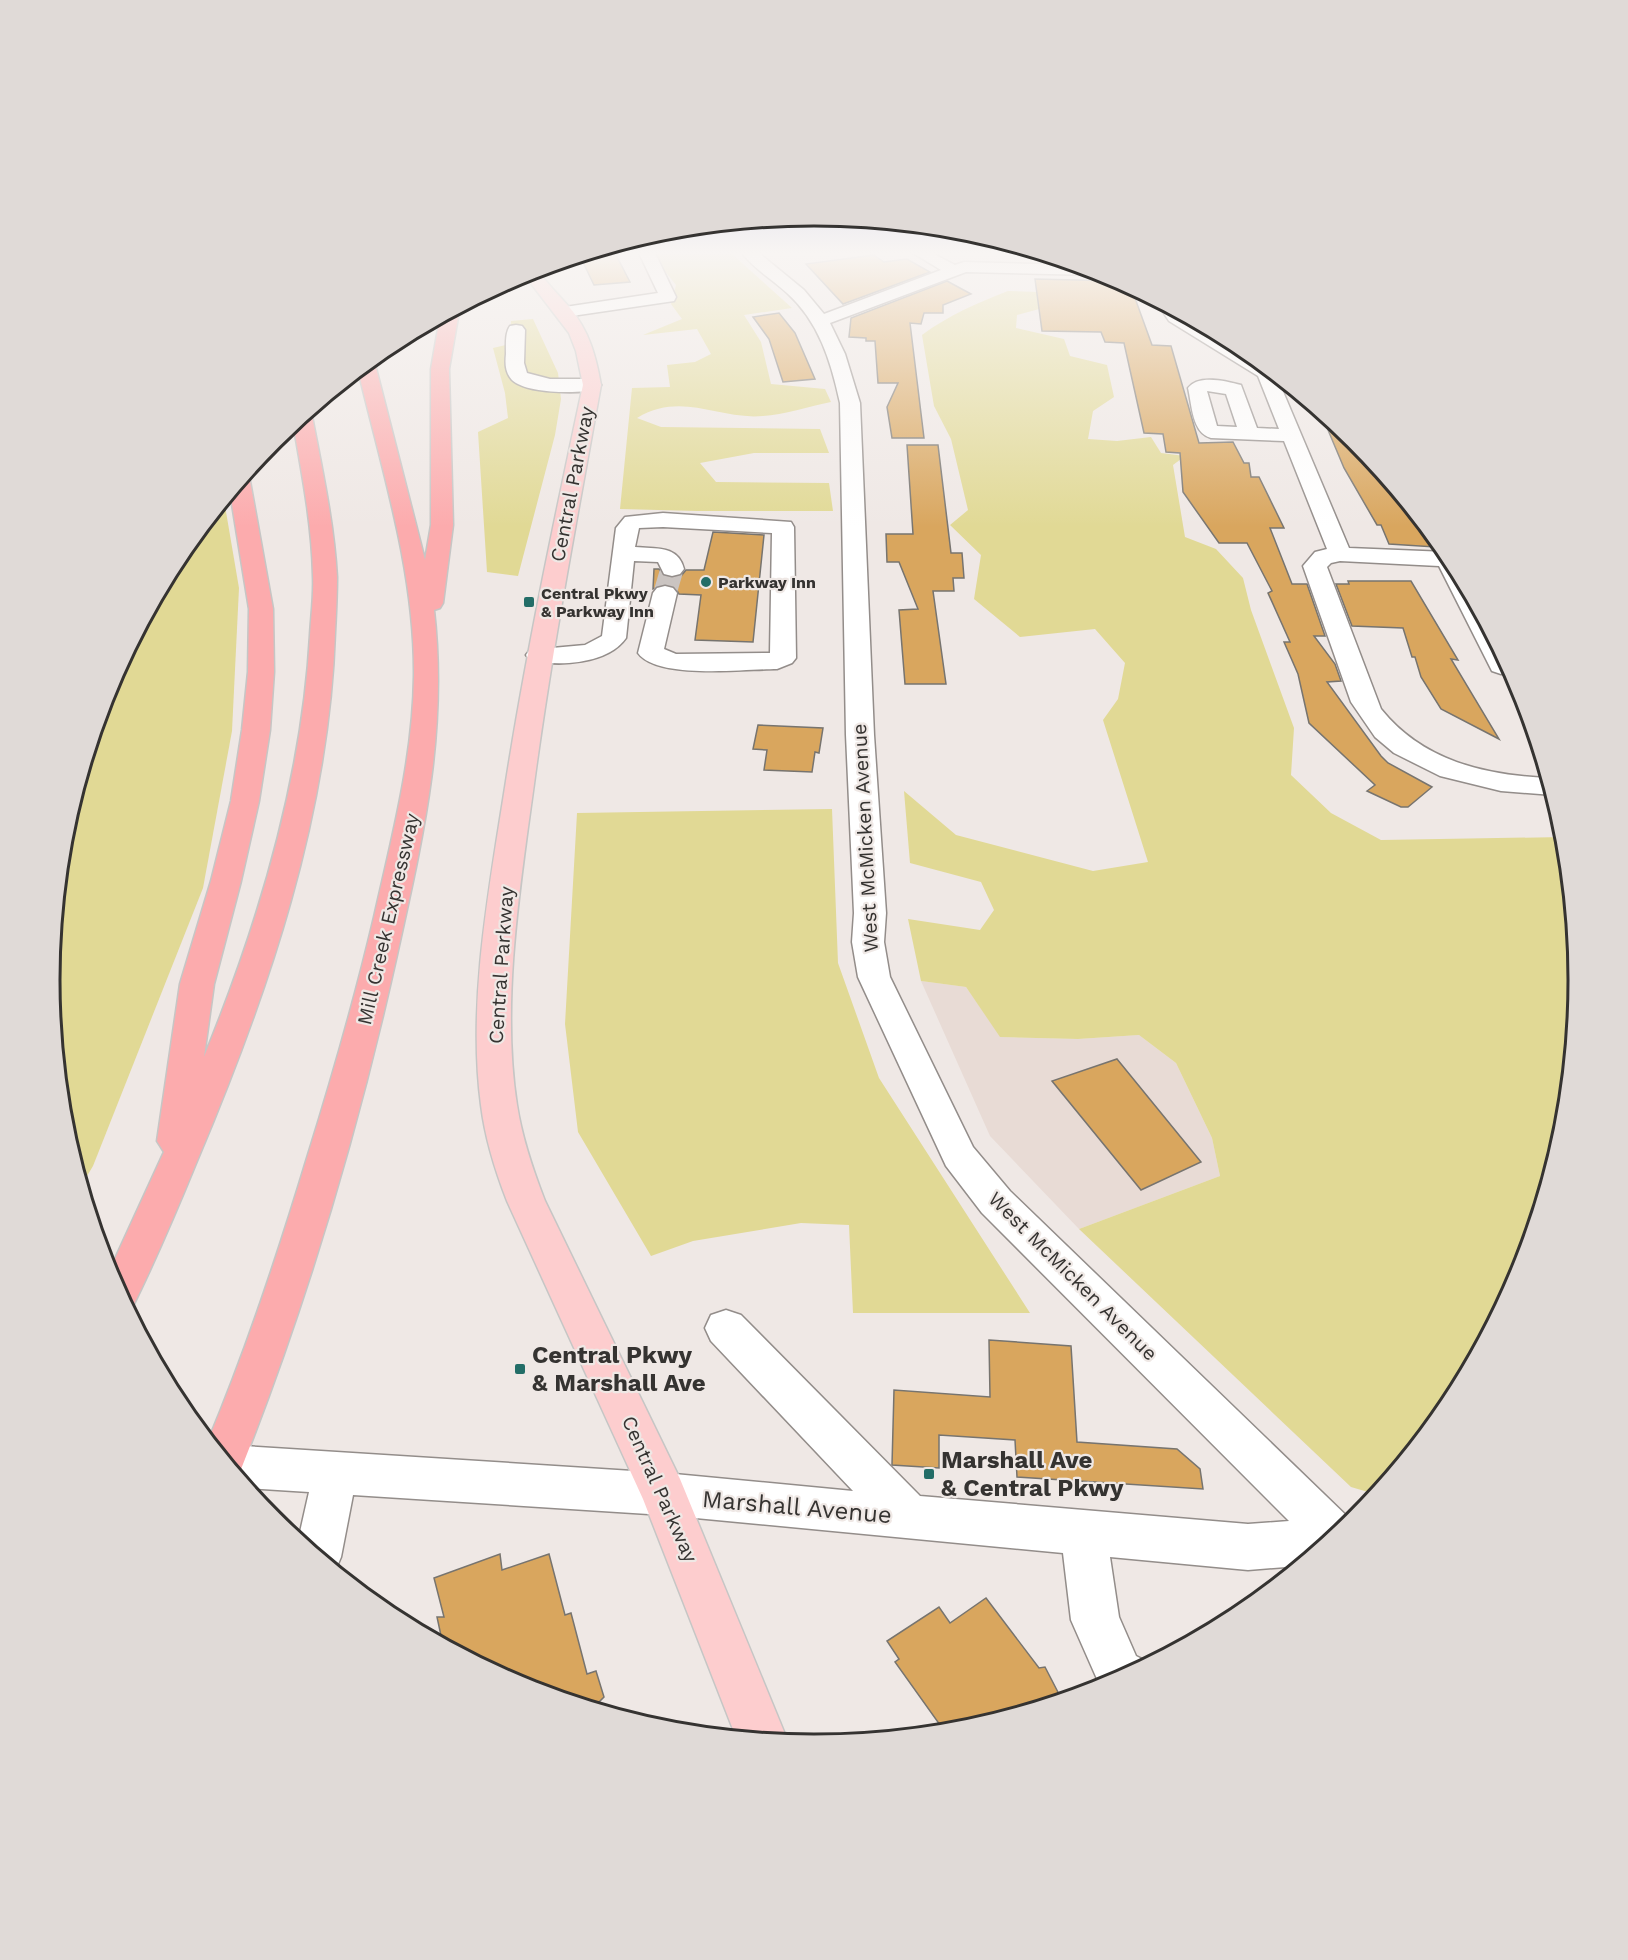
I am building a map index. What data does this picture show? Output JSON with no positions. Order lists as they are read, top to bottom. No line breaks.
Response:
{"streets":{"highway":["Mill Creek Expressway"],"main road":["Central Parkway"],"street":["West McMicken Avenue","Marshall Avenue"]},"crossings":[["Central Parkway","Marshall Avenue"]],"places":{"other":["Parkway Inn"],"transit":["Central Pkwy & Parkway Inn","Central Pkwy & Marshall Ave","Marshall Ave & Central Pkwy"]}}
